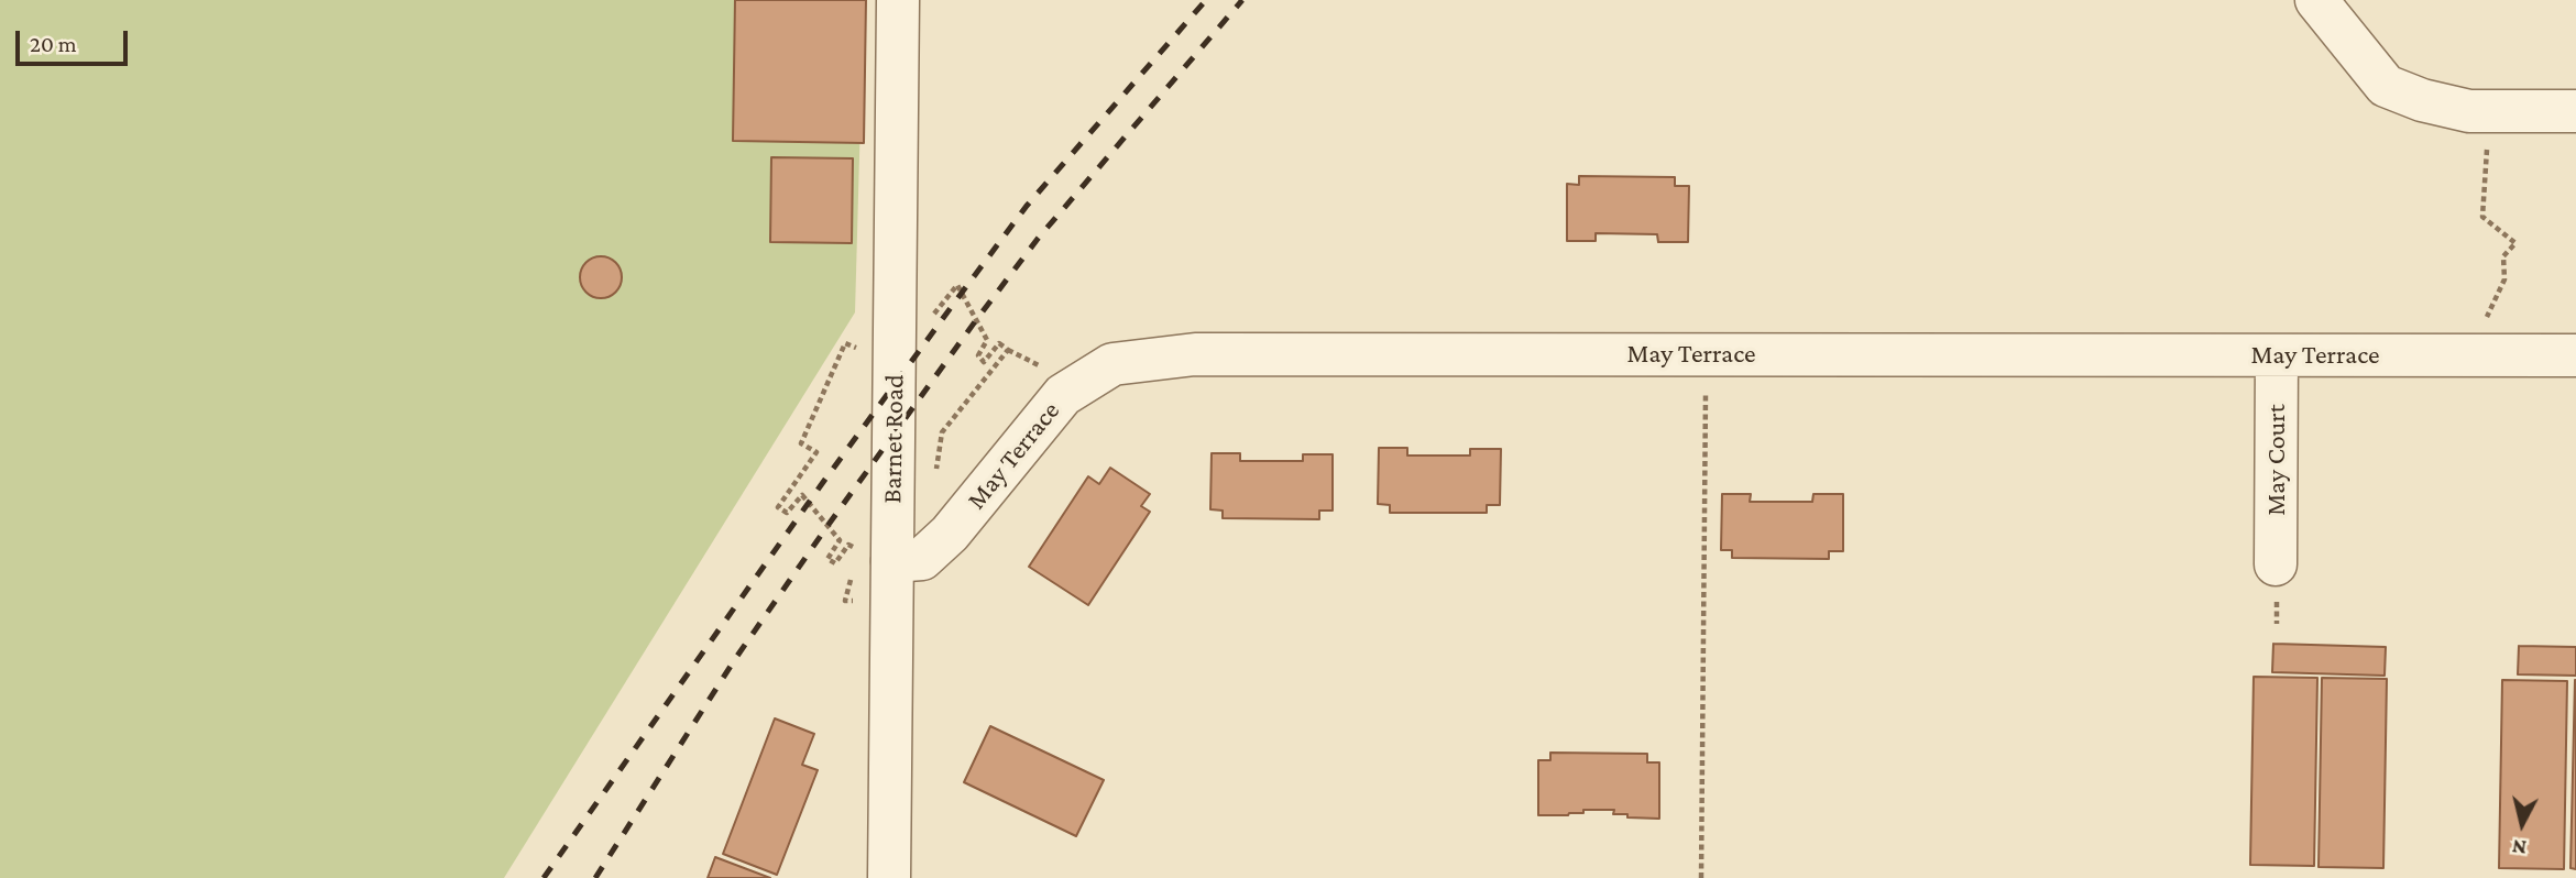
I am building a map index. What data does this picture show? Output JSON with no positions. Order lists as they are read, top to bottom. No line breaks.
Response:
{"streets":{"street":["May Terrace","Barnet Road","May Court"]},"crossings":[["May Terrace","Barnet Road"],["May Terrace","May Court"]],"scale_bar":"20 m","north":"bottom"}
